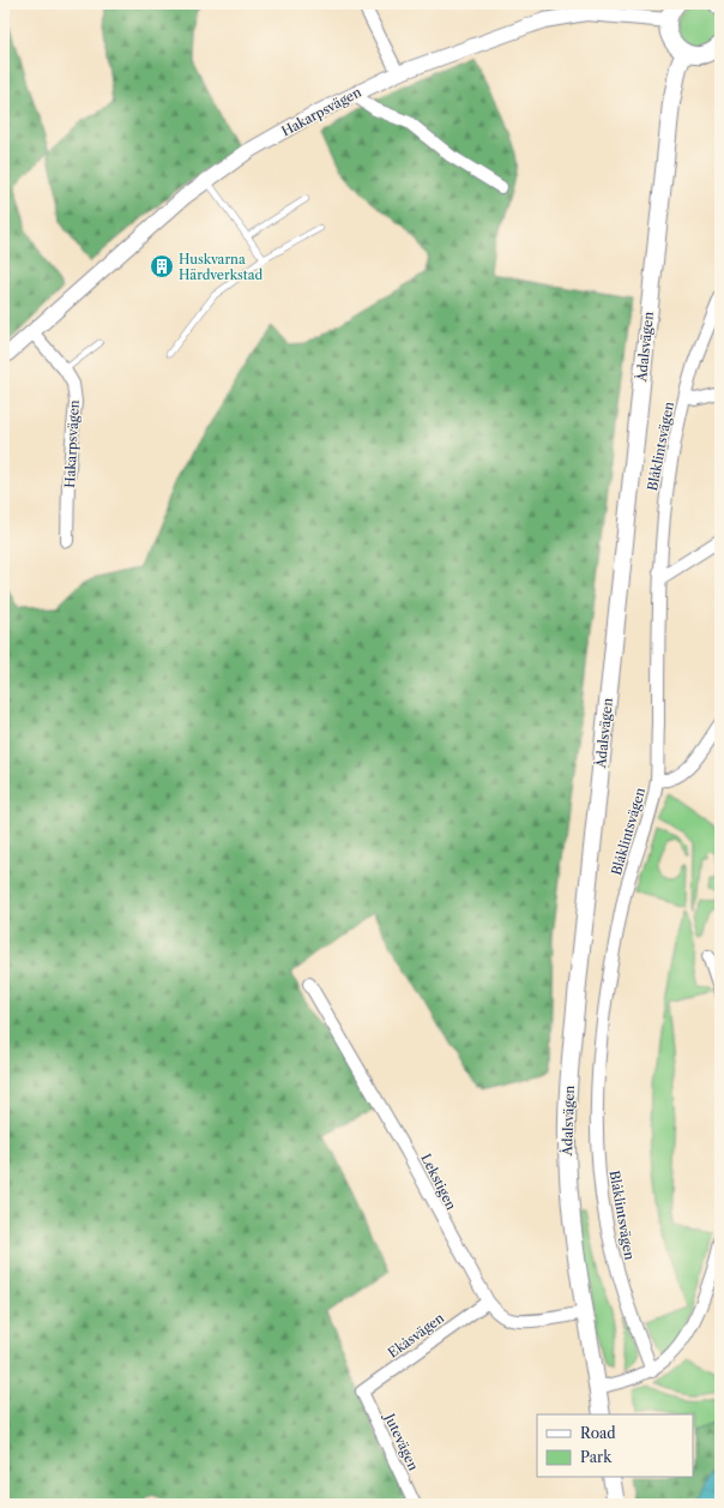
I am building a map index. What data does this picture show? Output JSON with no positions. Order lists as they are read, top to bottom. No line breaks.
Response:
{"streets":{"main road":["Ådalsvägen"],"street":["Hakarpsvägen","Blåklintsvägen","Lekstigen","Ekåsvägen","Jutevägen"]},"crossings":[["Ådalsvägen","Lekstigen"],["Lekstigen","Ekåsvägen"],["Ekåsvägen","Jutevägen"]],"places":{"building":["Huskvarna Härdverkstad"]},"legend":["Road","Park"]}
